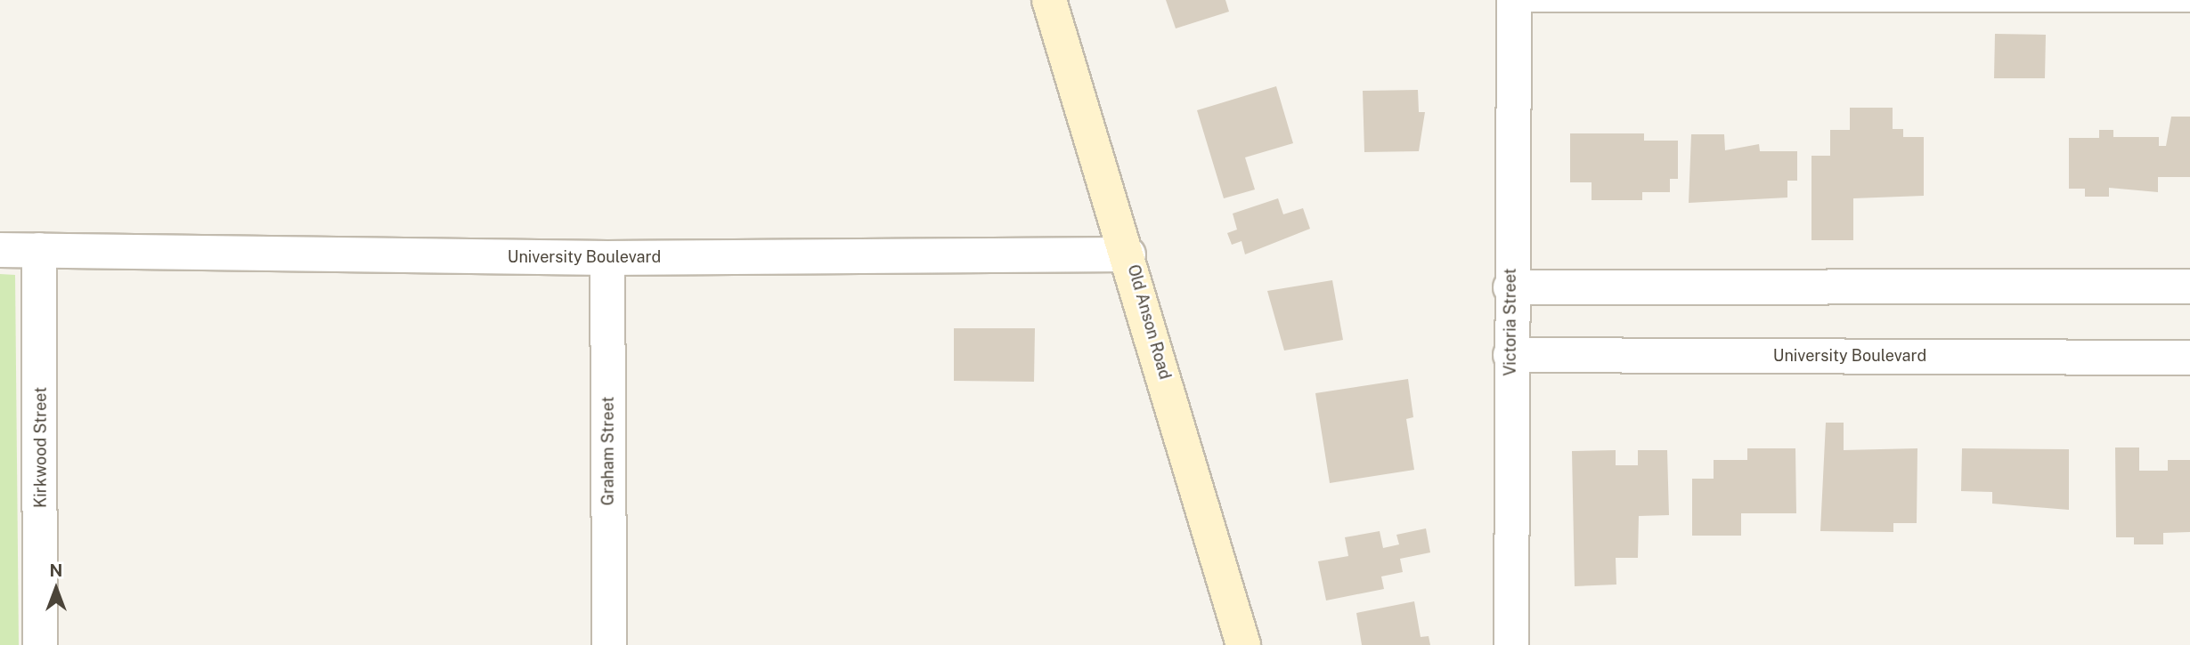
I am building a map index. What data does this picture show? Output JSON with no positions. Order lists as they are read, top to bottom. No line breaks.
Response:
{"streets":{"main road":["Old Anson Road"],"street":["University Boulevard","Victoria Street","Kirkwood Street","Graham Street"]},"crossings":[["University Boulevard","Old Anson Road"],["University Boulevard","Victoria Street"],["University Boulevard","Kirkwood Street"],["University Boulevard","Graham Street"]],"north":"top"}
